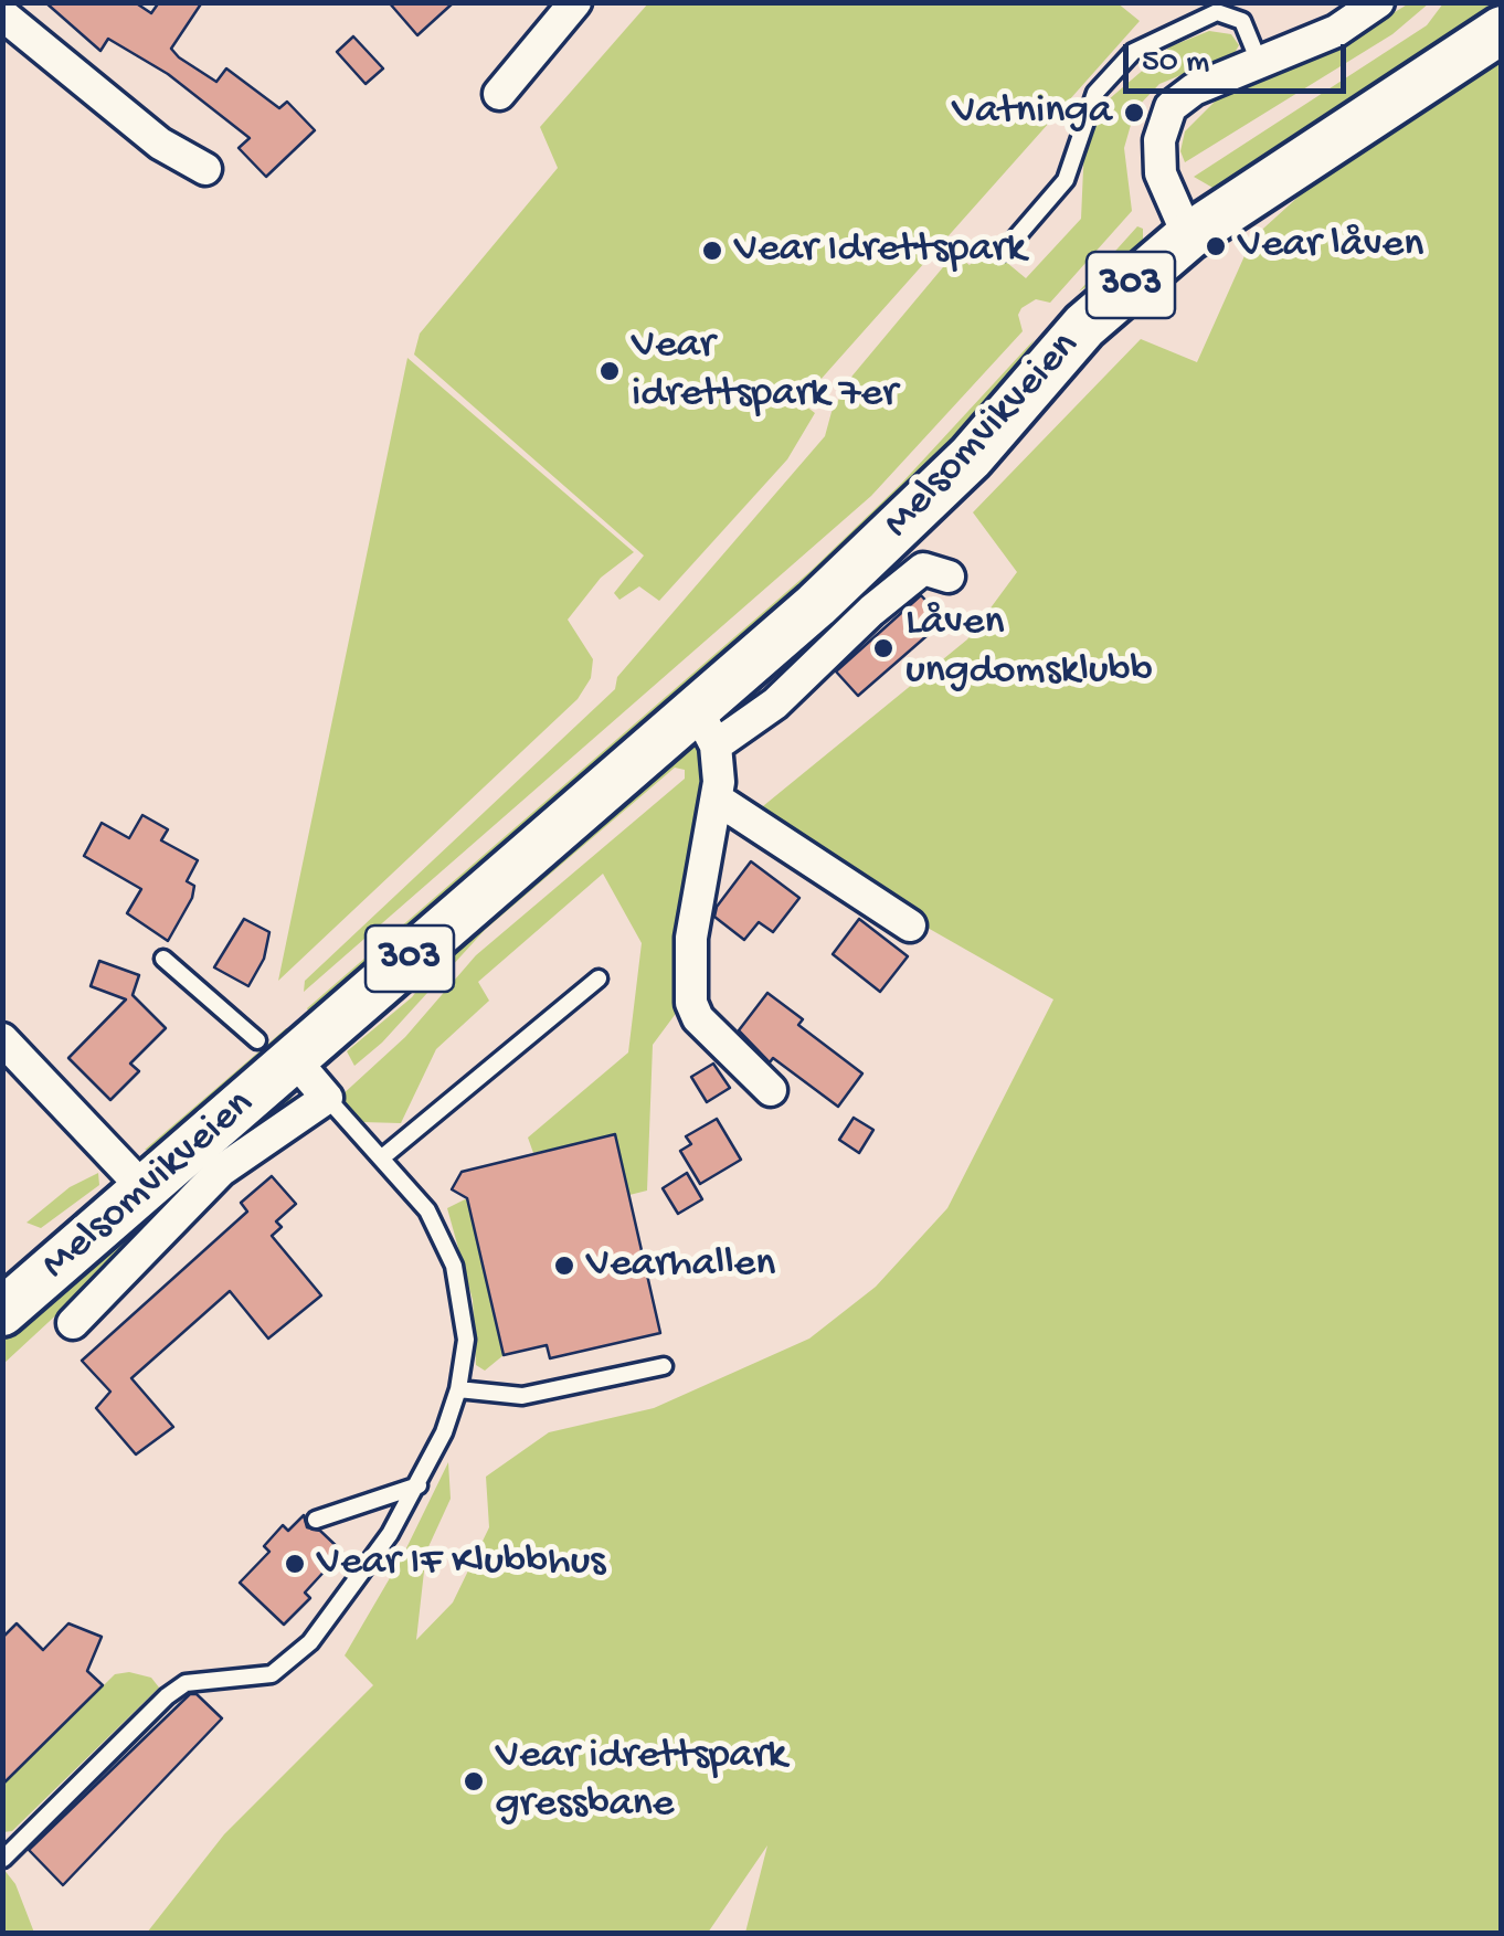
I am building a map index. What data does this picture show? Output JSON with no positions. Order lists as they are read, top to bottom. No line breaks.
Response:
{"streets":{"main road":["303","Melsomvikveien"]},"places":["Vatninga","Vear låven","Vear Idrettspark","Vear idrettspark 7er","Låven ungdomsklubb","Vearhallen","Vear IF Klubbhus","Vear idrettspark gressbane"],"scale_bar":"50 m"}
